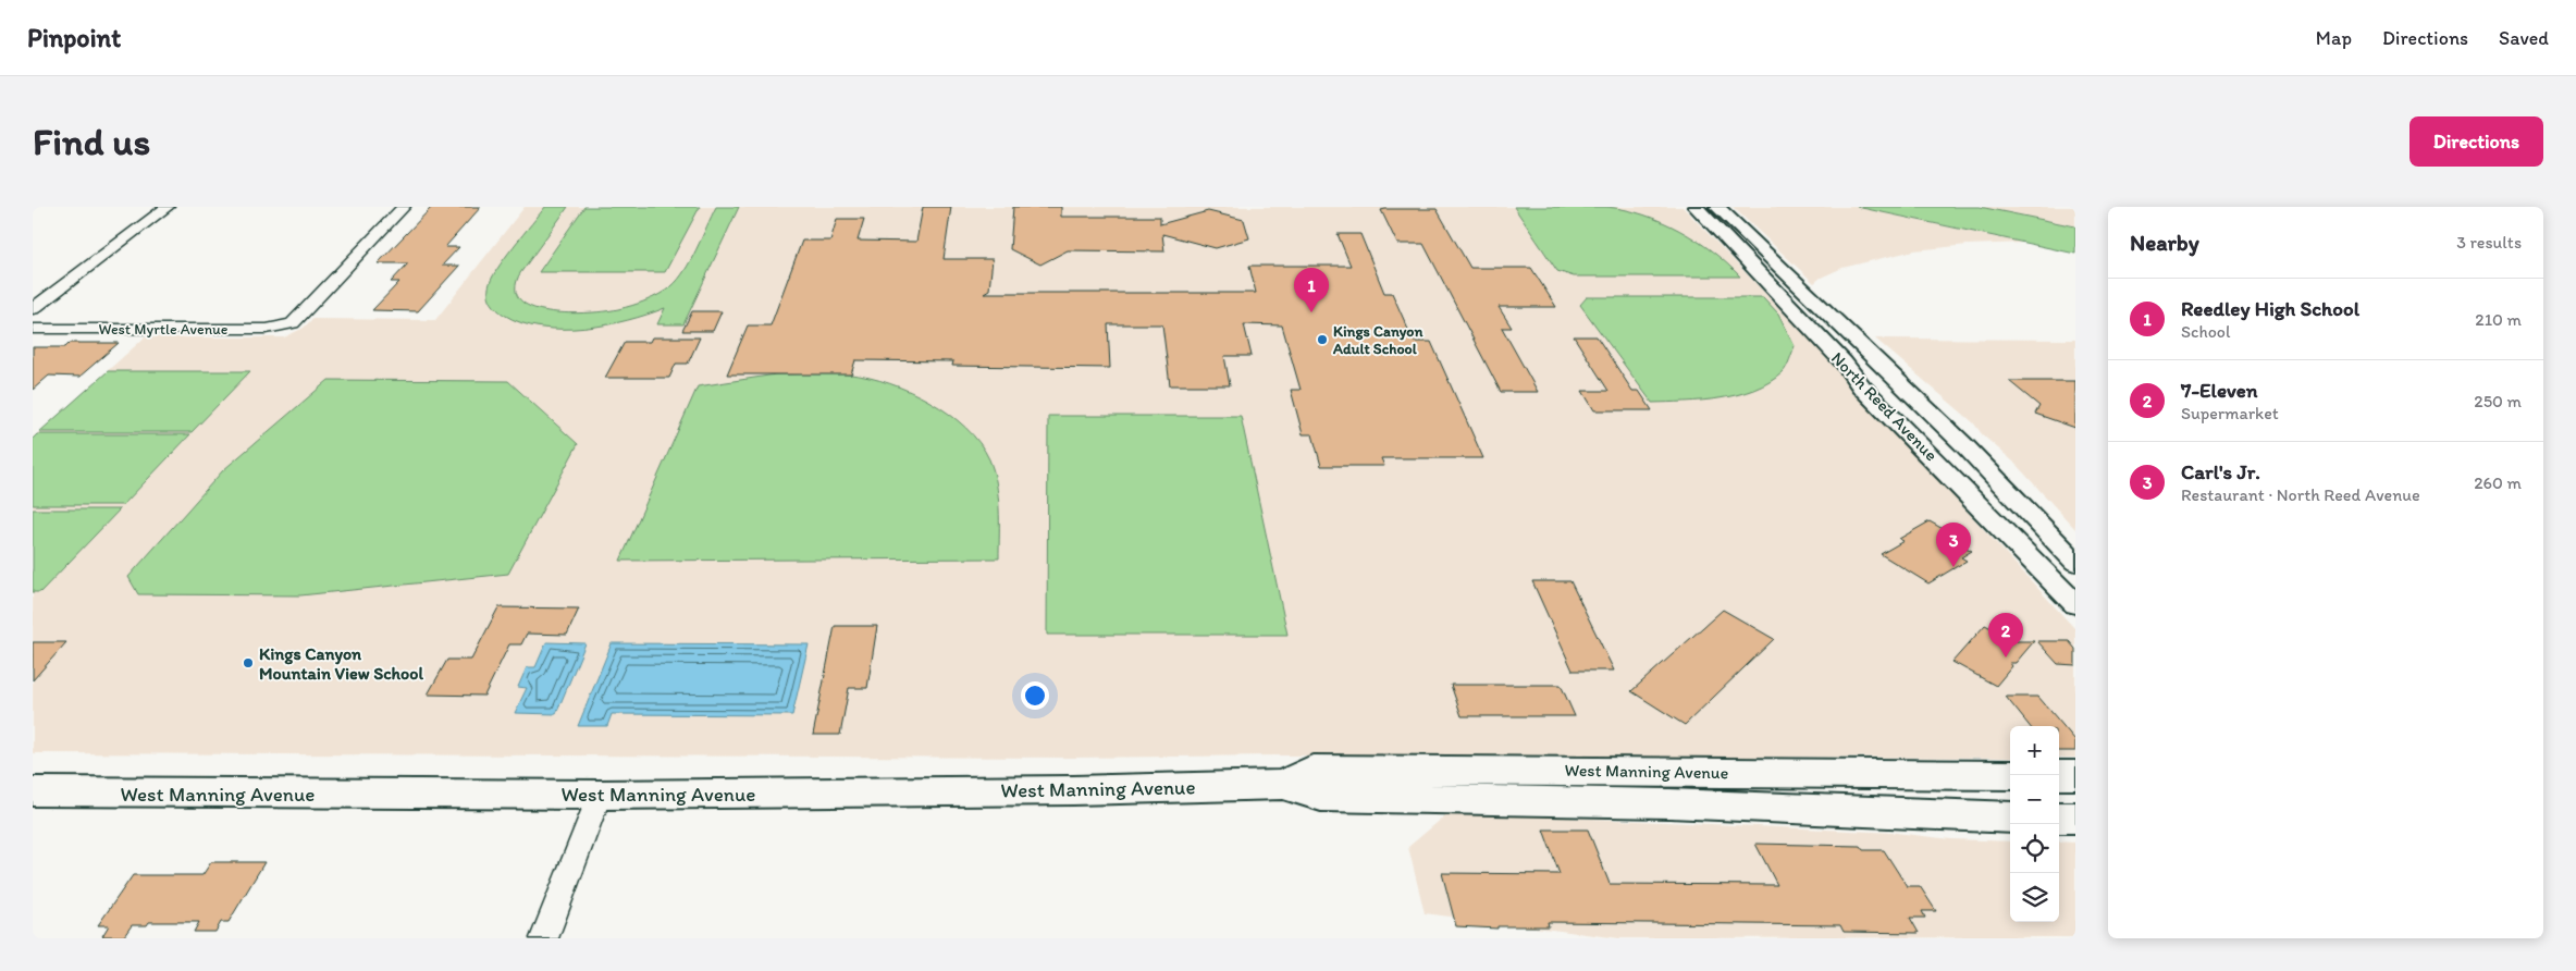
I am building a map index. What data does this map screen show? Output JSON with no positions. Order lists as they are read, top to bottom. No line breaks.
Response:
{"streets":{"main road":["West Manning Avenue"],"street":["West Myrtle Avenue","North Reed Avenue"]},"places":["Kings Canyon Adult School","Kings Canyon Mountain View School"],"page":{"header":"Pinpoint","nav":["Map","Directions","Saved"],"buttons":"Directions","title":"Find us","heading":["Nearby","3 results"],"pins":["1","3","2"],"list":[{"mark":"1","name":"Reedley High School","note":"School","value":"210 m"},{"mark":"2","name":"7-Eleven","note":"Supermarket","value":"250 m"},{"mark":"3","name":"Carl's Jr.","note":"Restaurant · North Reed Avenue","value":"260 m"}],"map_buttons":["+","−"]}}
